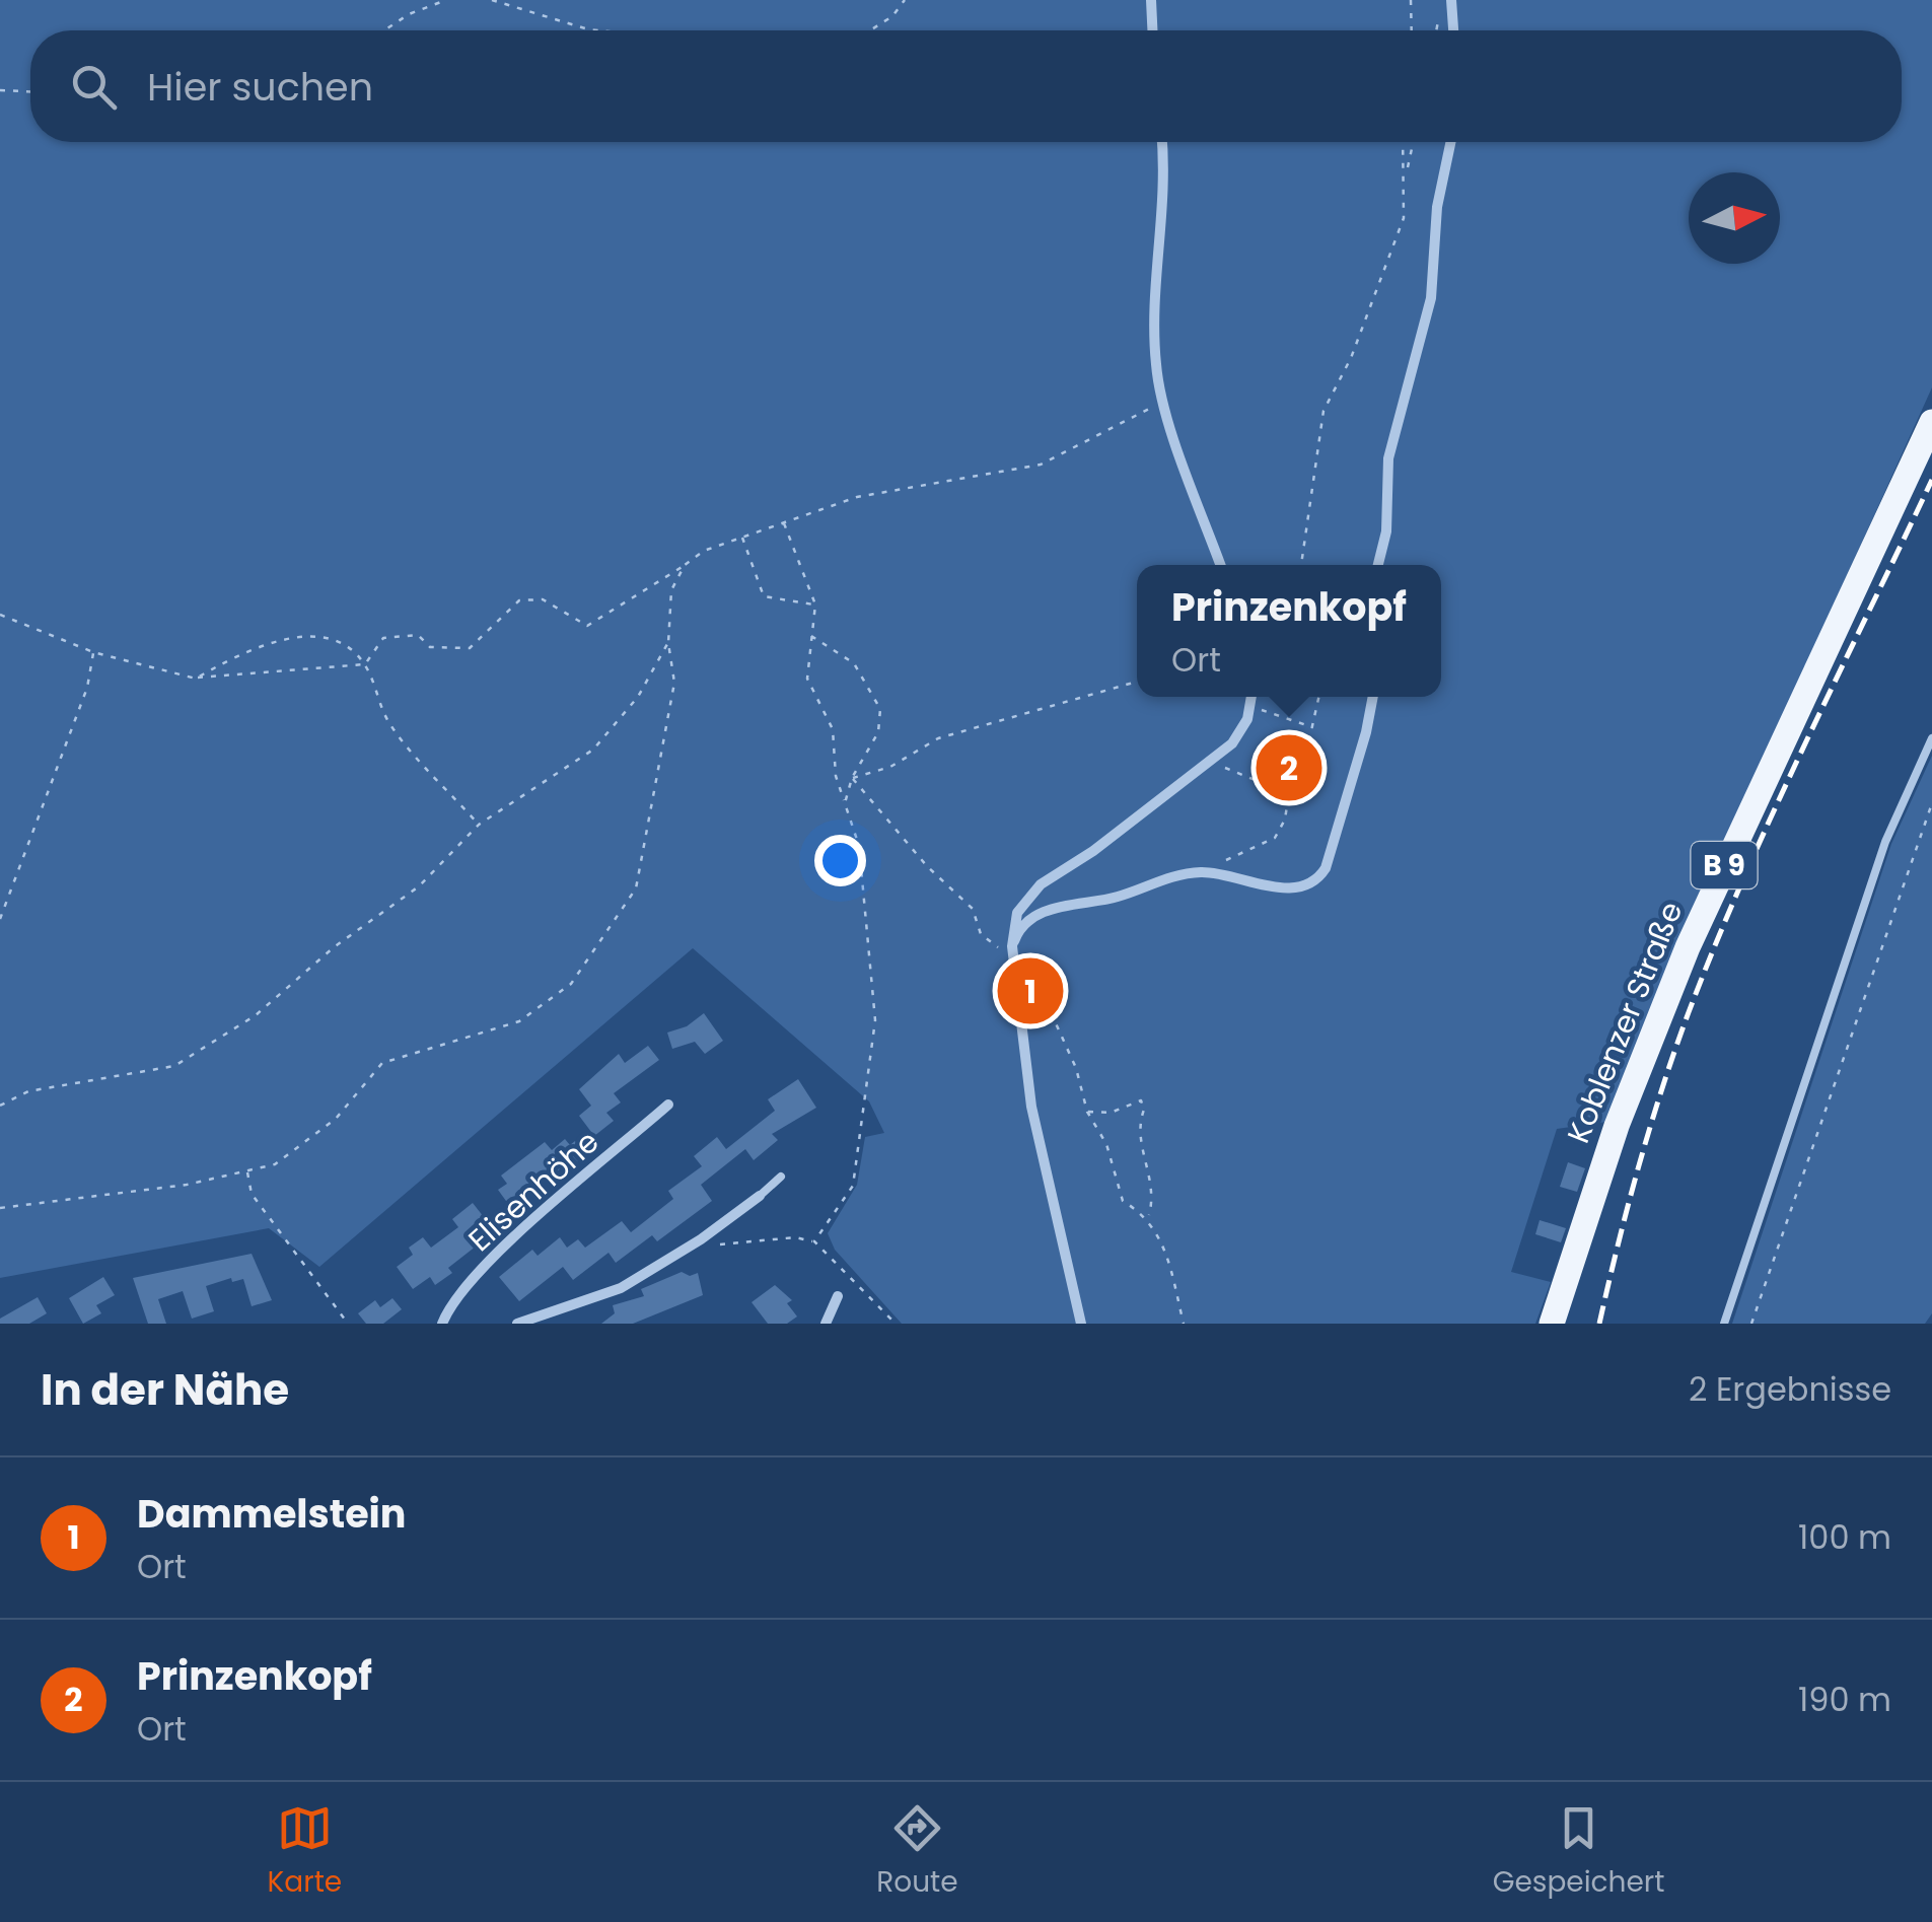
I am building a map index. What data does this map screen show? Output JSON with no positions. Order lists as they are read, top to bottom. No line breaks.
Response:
{"streets":{"main road":["B 9","Koblenzer Straße"],"street":["Elisenhöhe"]},"north":"right","page":{"search":"Hier suchen","popup":["Prinzenkopf","Ort"],"pins":["2","1"],"heading":["In der Nähe","2 Ergebnisse"],"list":[{"mark":"1","name":"Dammelstein","note":"Ort","value":"100 m"},{"mark":"2","name":"Prinzenkopf","note":"Ort","value":"190 m"}],"nav":["Karte","Route","Gespeichert"]}}
